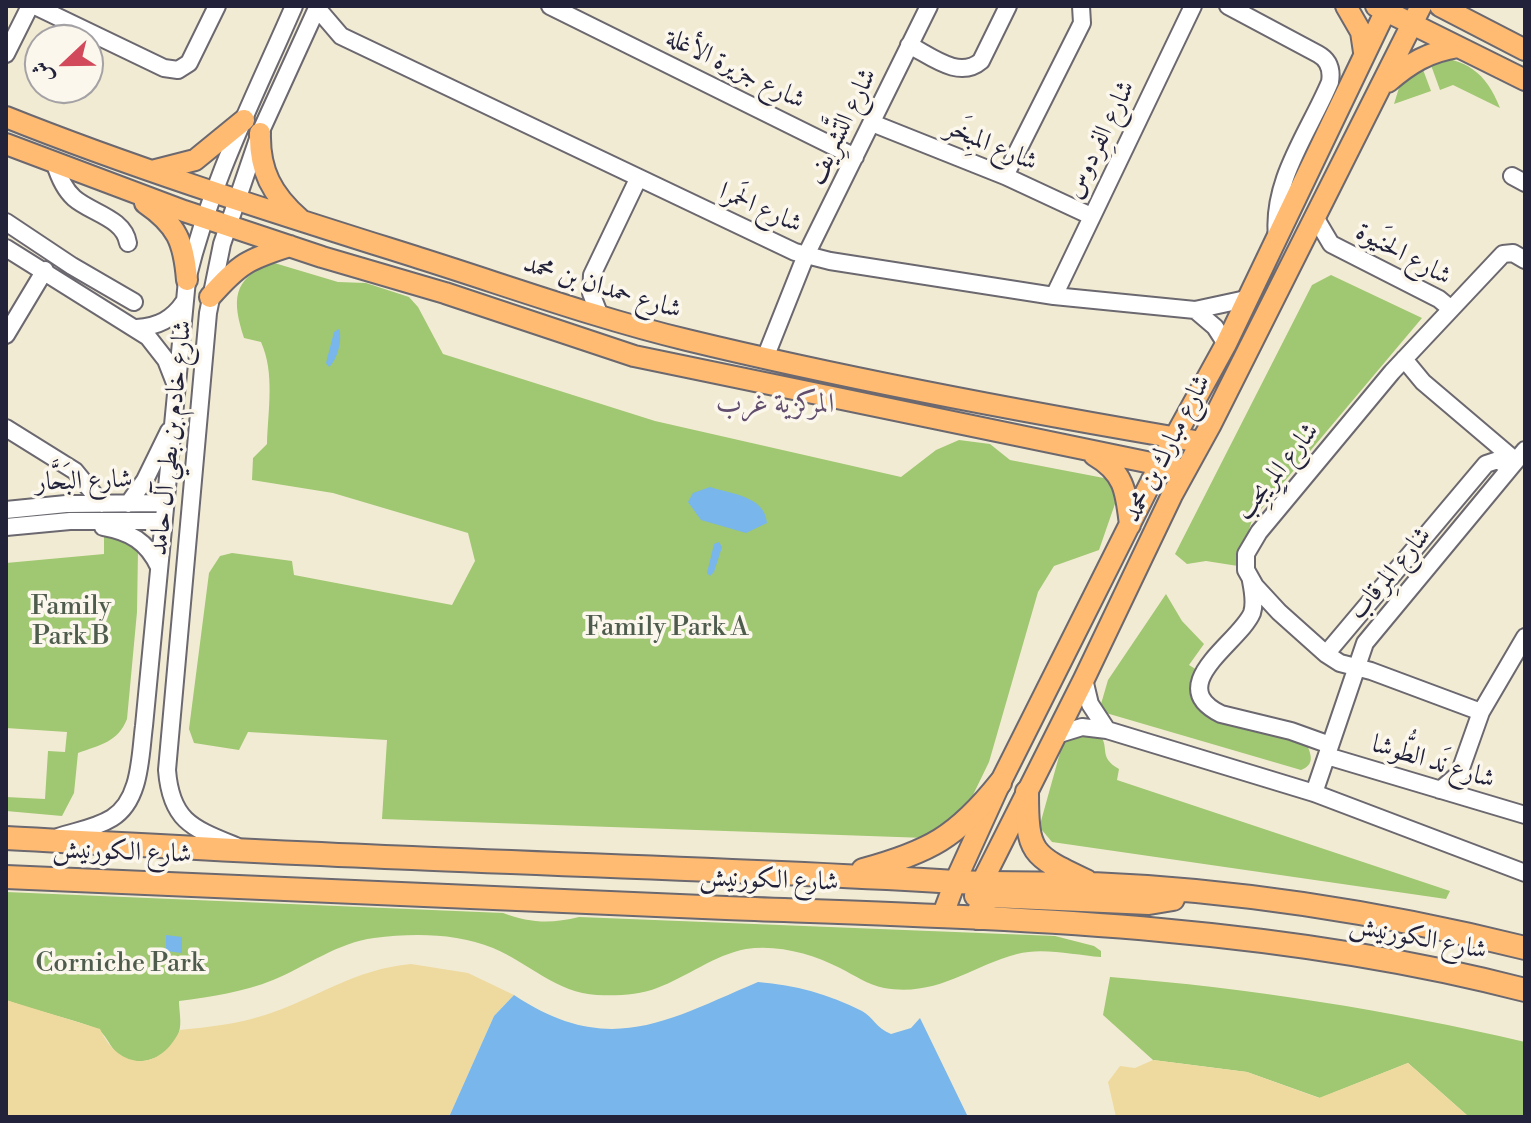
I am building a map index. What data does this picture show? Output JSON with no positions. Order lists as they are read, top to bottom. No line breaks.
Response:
{"streets":{"highway":["شارع الكورنيش"],"main road":["شارع حمدان بن محمد","شارع مبارك بن محمد"],"street":["شارع جزيرة الأغلة","شارع التَّشرِيف","شارع الفِردوس","شارع المِبخَر","شارع الحَمرا","شارع الحنَيوة","شارع خادم بن بطي آل حامد","شارع المِرِيجِب","شارع البَحَّار","شارع المِرقاب","شارع نَد الطُّوشا"]},"crossings":[["شارع جزيرة الأغلة","شارع التَّشرِيف"],["شارع التَّشرِيف","شارع المِبخَر"],["شارع التَّشرِيف","شارع الحَمرا"],["شارع التَّشرِيف","شارع حمدان بن محمد"],["شارع الفِردوس","شارع المِبخَر"],["شارع الفِردوس","شارع الحَمرا"],["شارع الحَمرا","شارع خادم بن بطي آل حامد"],["شارع الحَمرا","شارع مبارك بن محمد"],["شارع الحنَيوة","شارع مبارك بن محمد"],["شارع الحنَيوة","شارع المِرِيجِب"],["شارع حمدان بن محمد","شارع خادم بن بطي آل حامد"],["شارع حمدان بن محمد","شارع مبارك بن محمد"],["شارع خادم بن بطي آل حامد","شارع البَحَّار"],["شارع خادم بن بطي آل حامد","شارع الكورنيش"],["شارع مبارك بن محمد","شارع الكورنيش"],["شارع المِرِيجِب","شارع نَد الطُّوشا"],["شارع المِرقاب","شارع نَد الطُّوشا"]],"districts":["المركزية غرب"],"parks":["Family Park B","Family Park A","Corniche Park"],"north":"left"}
